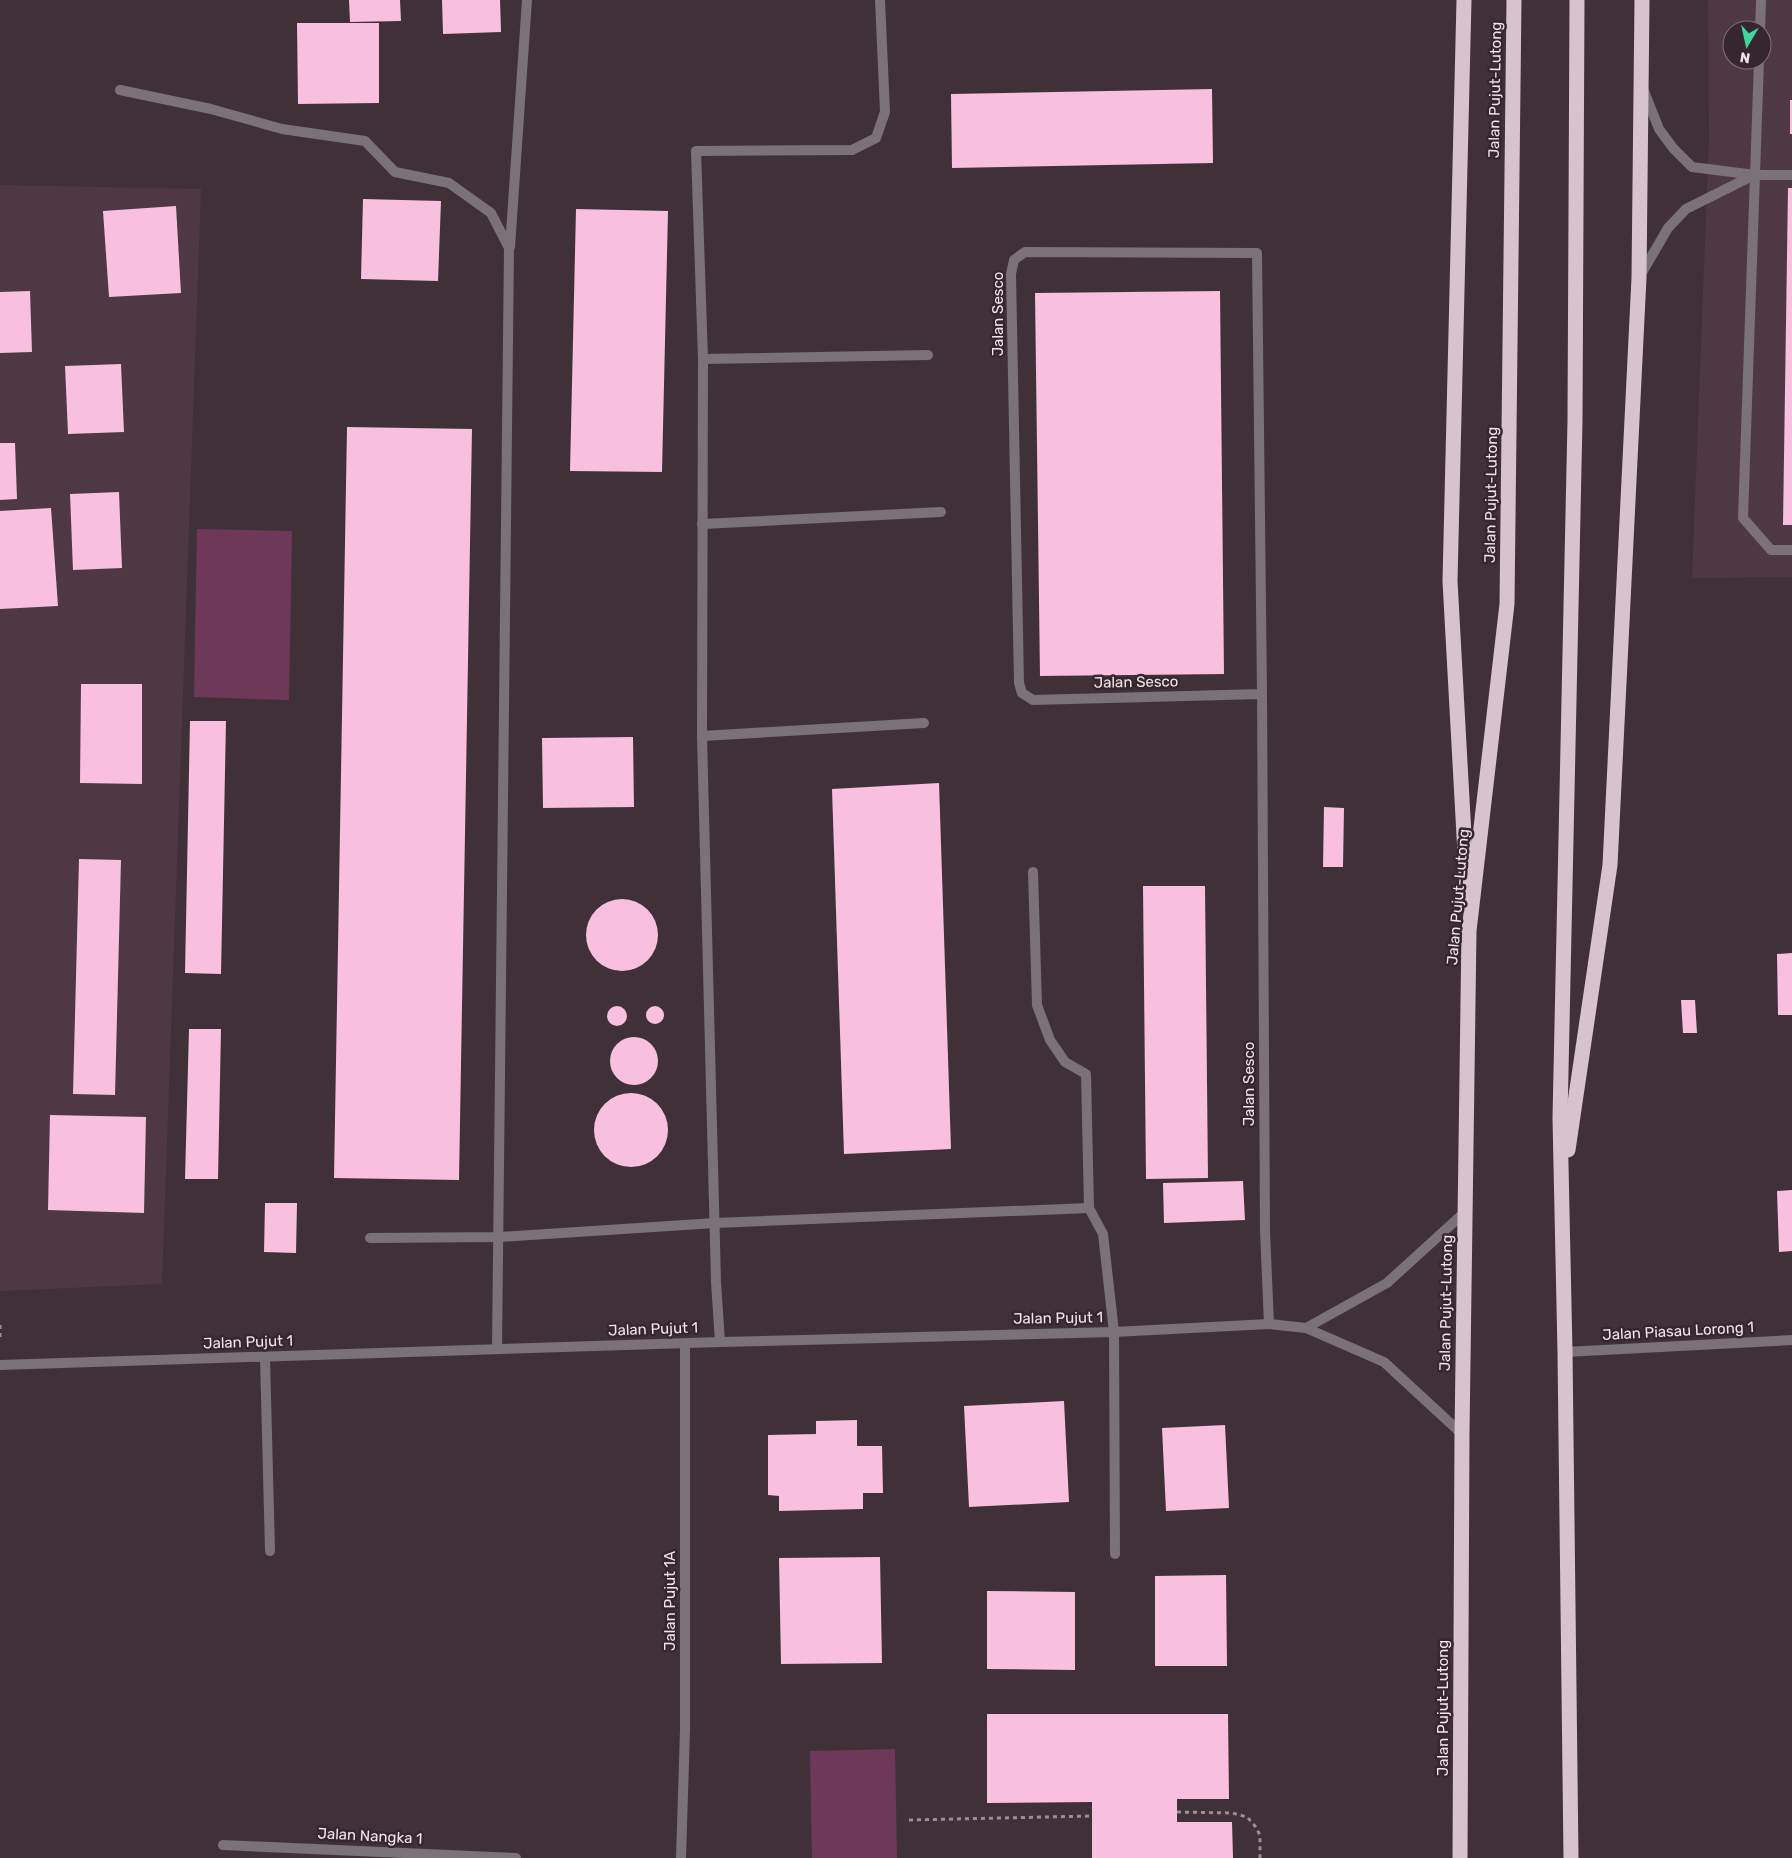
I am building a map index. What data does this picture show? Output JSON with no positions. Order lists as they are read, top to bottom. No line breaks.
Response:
{"streets":{"highway":["Jalan Pujut-Lutong"],"street":["Jalan Sesco","Jalan Pujut 1","Jalan Piasau Lorong 1","Jalan Pujut 1A","Jalan Nangka 1"]},"crossings":[["Jalan Pujut-Lutong","Jalan Pujut 1"],["Jalan Sesco","Jalan Pujut 1"],["Jalan Pujut 1","Jalan Pujut 1A"]],"north":"bottom"}
